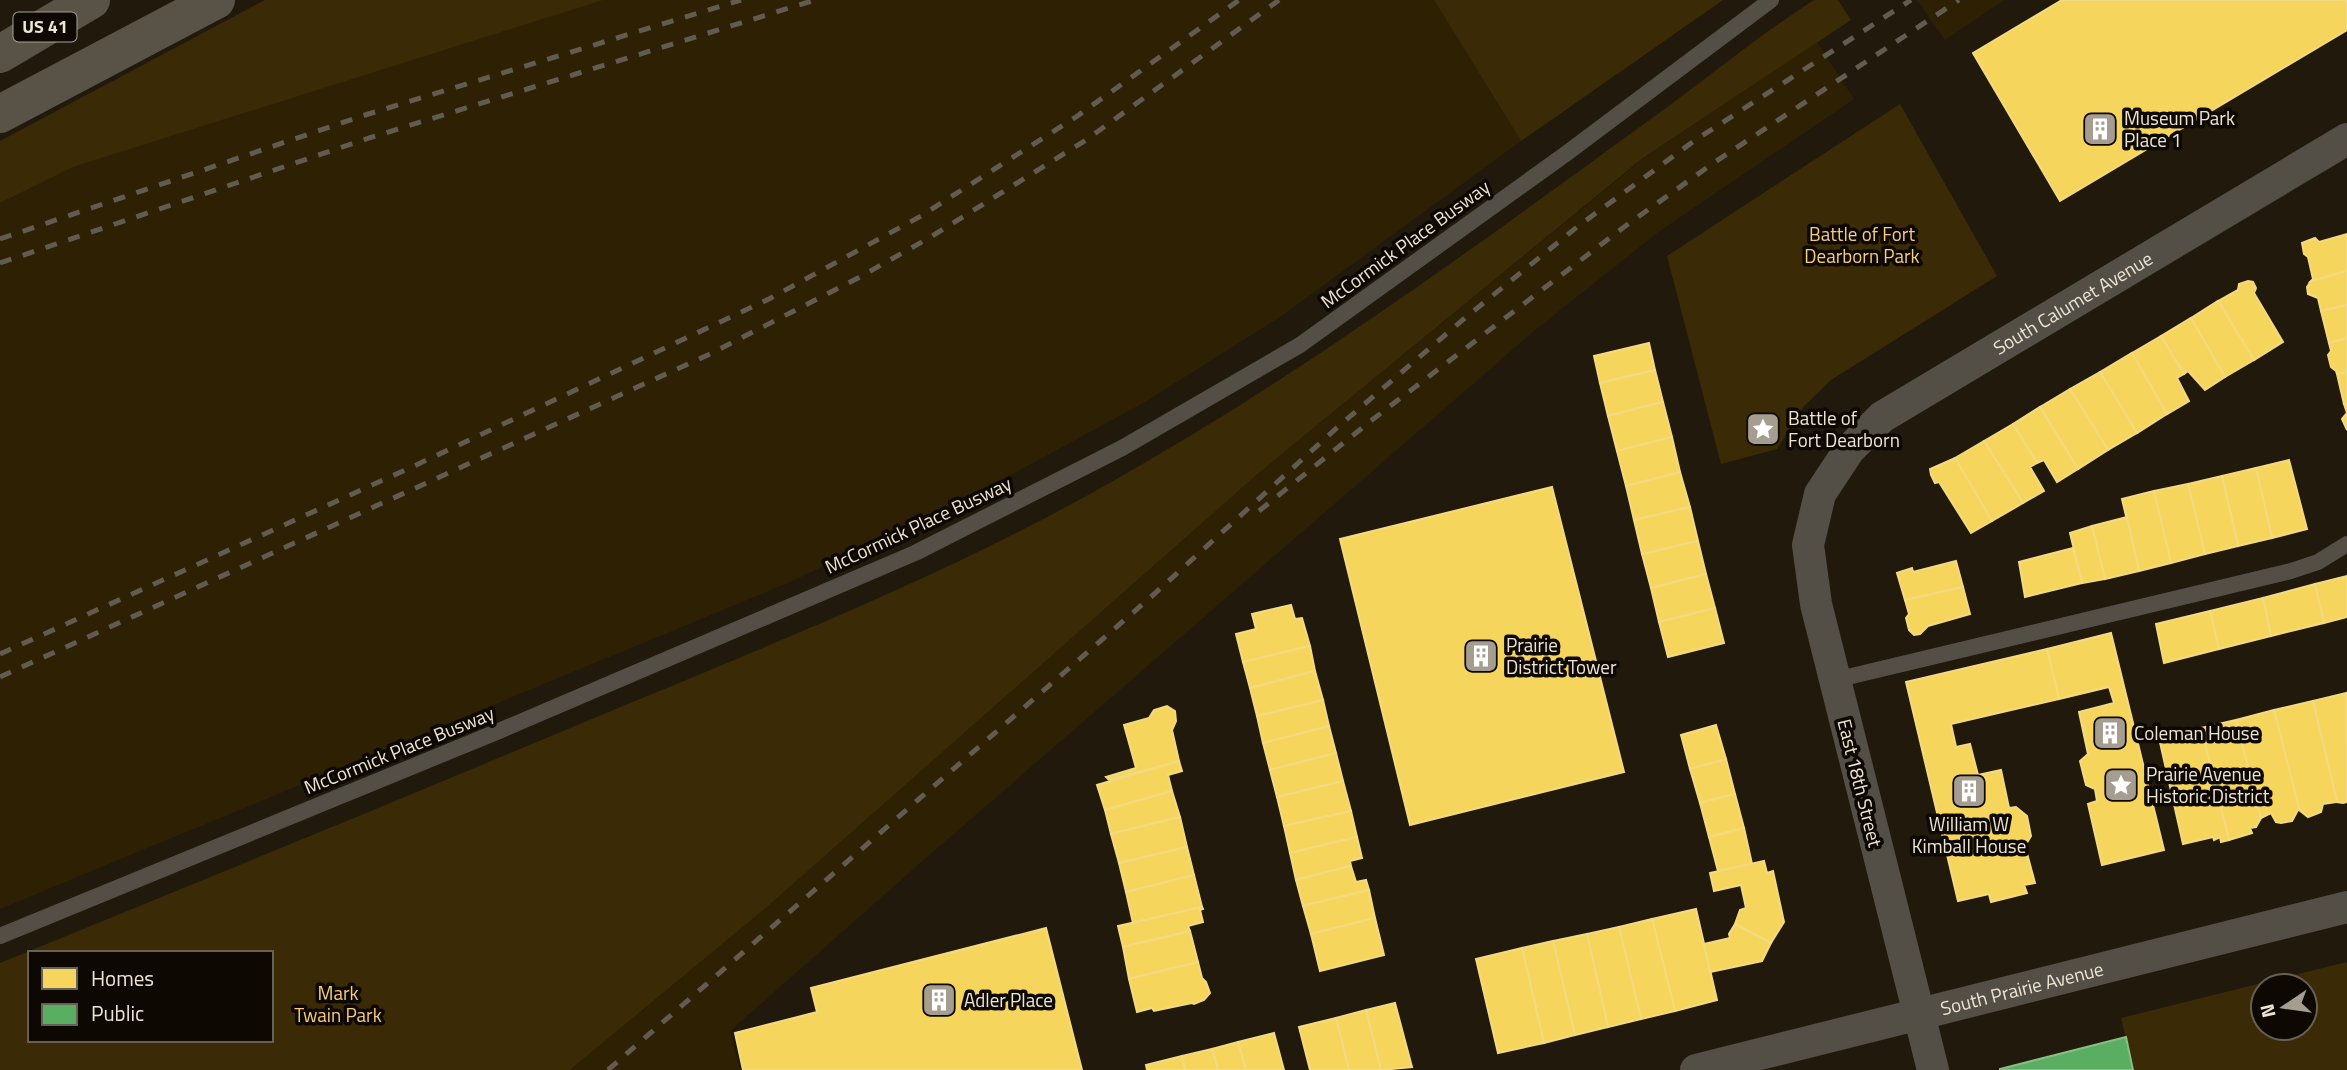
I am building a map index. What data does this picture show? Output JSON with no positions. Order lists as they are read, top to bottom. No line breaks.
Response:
{"streets":{"highway":["US 41"],"street":["South Calumet Avenue","East 18th Street","South Prairie Avenue"],"lane":["McCormick Place Busway"]},"crossings":[["South Calumet Avenue","East 18th Street"],["East 18th Street","South Prairie Avenue"]],"parks":["Battle of Fort Dearborn Park","Mark Twain Park"],"places":{"building":["Museum Park Place 1","Prairie District Tower","Coleman House","William W Kimball House","Adler Place"],"place":["Battle of Fort Dearborn","Prairie Avenue Historic District"]},"legend":["Homes","Public"],"north":"left"}
